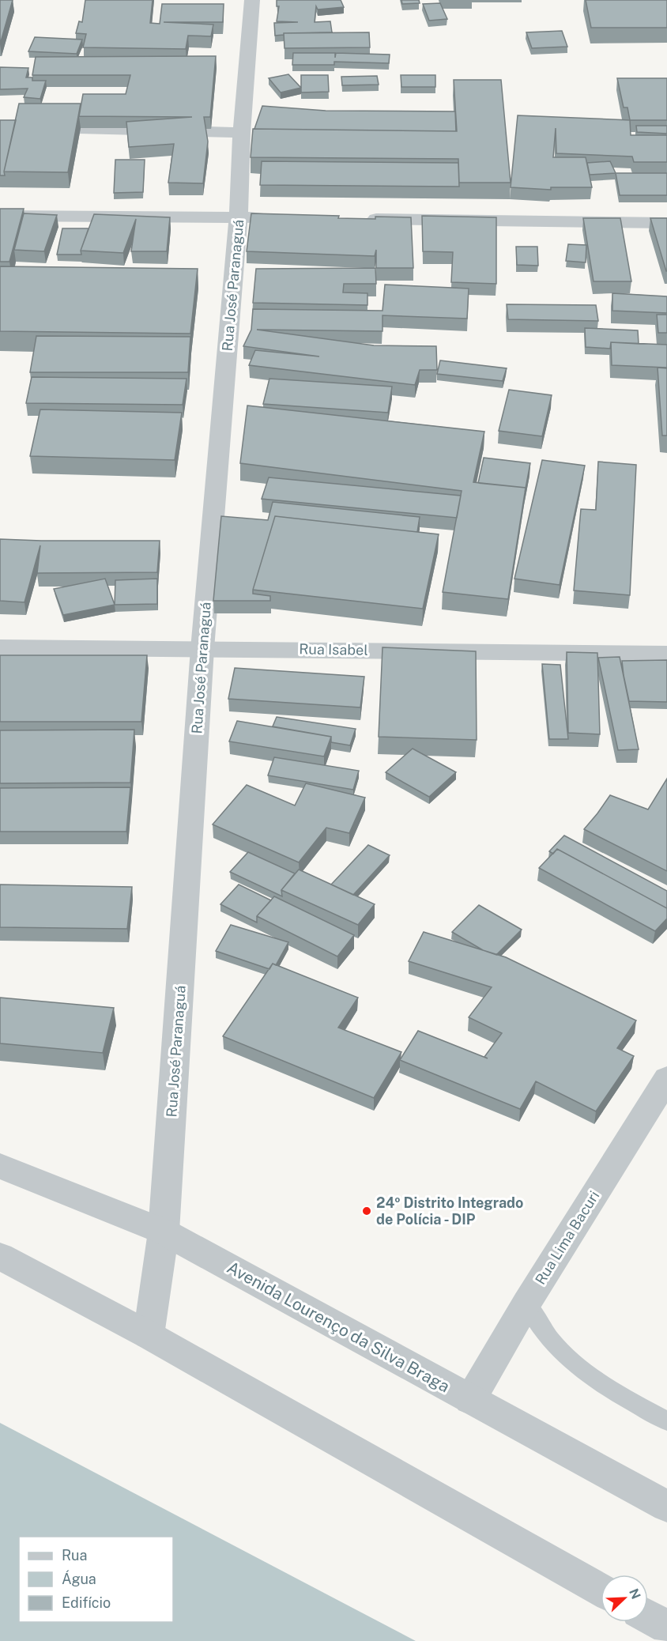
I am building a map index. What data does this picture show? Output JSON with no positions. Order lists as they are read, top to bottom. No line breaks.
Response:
{"streets":{"street":["Rua José Paranaguá","Rua Isabel","Rua Lima Bacuri","Avenida Lourenço da Silva Braga"]},"crossings":[["Rua José Paranaguá","Rua Isabel"],["Rua José Paranaguá","Avenida Lourenço da Silva Braga"],["Rua Lima Bacuri","Avenida Lourenço da Silva Braga"]],"places":["24º Distrito Integrado de Polícia - DIP"],"legend":["Rua","Água","Edifício"],"north":"top right"}
